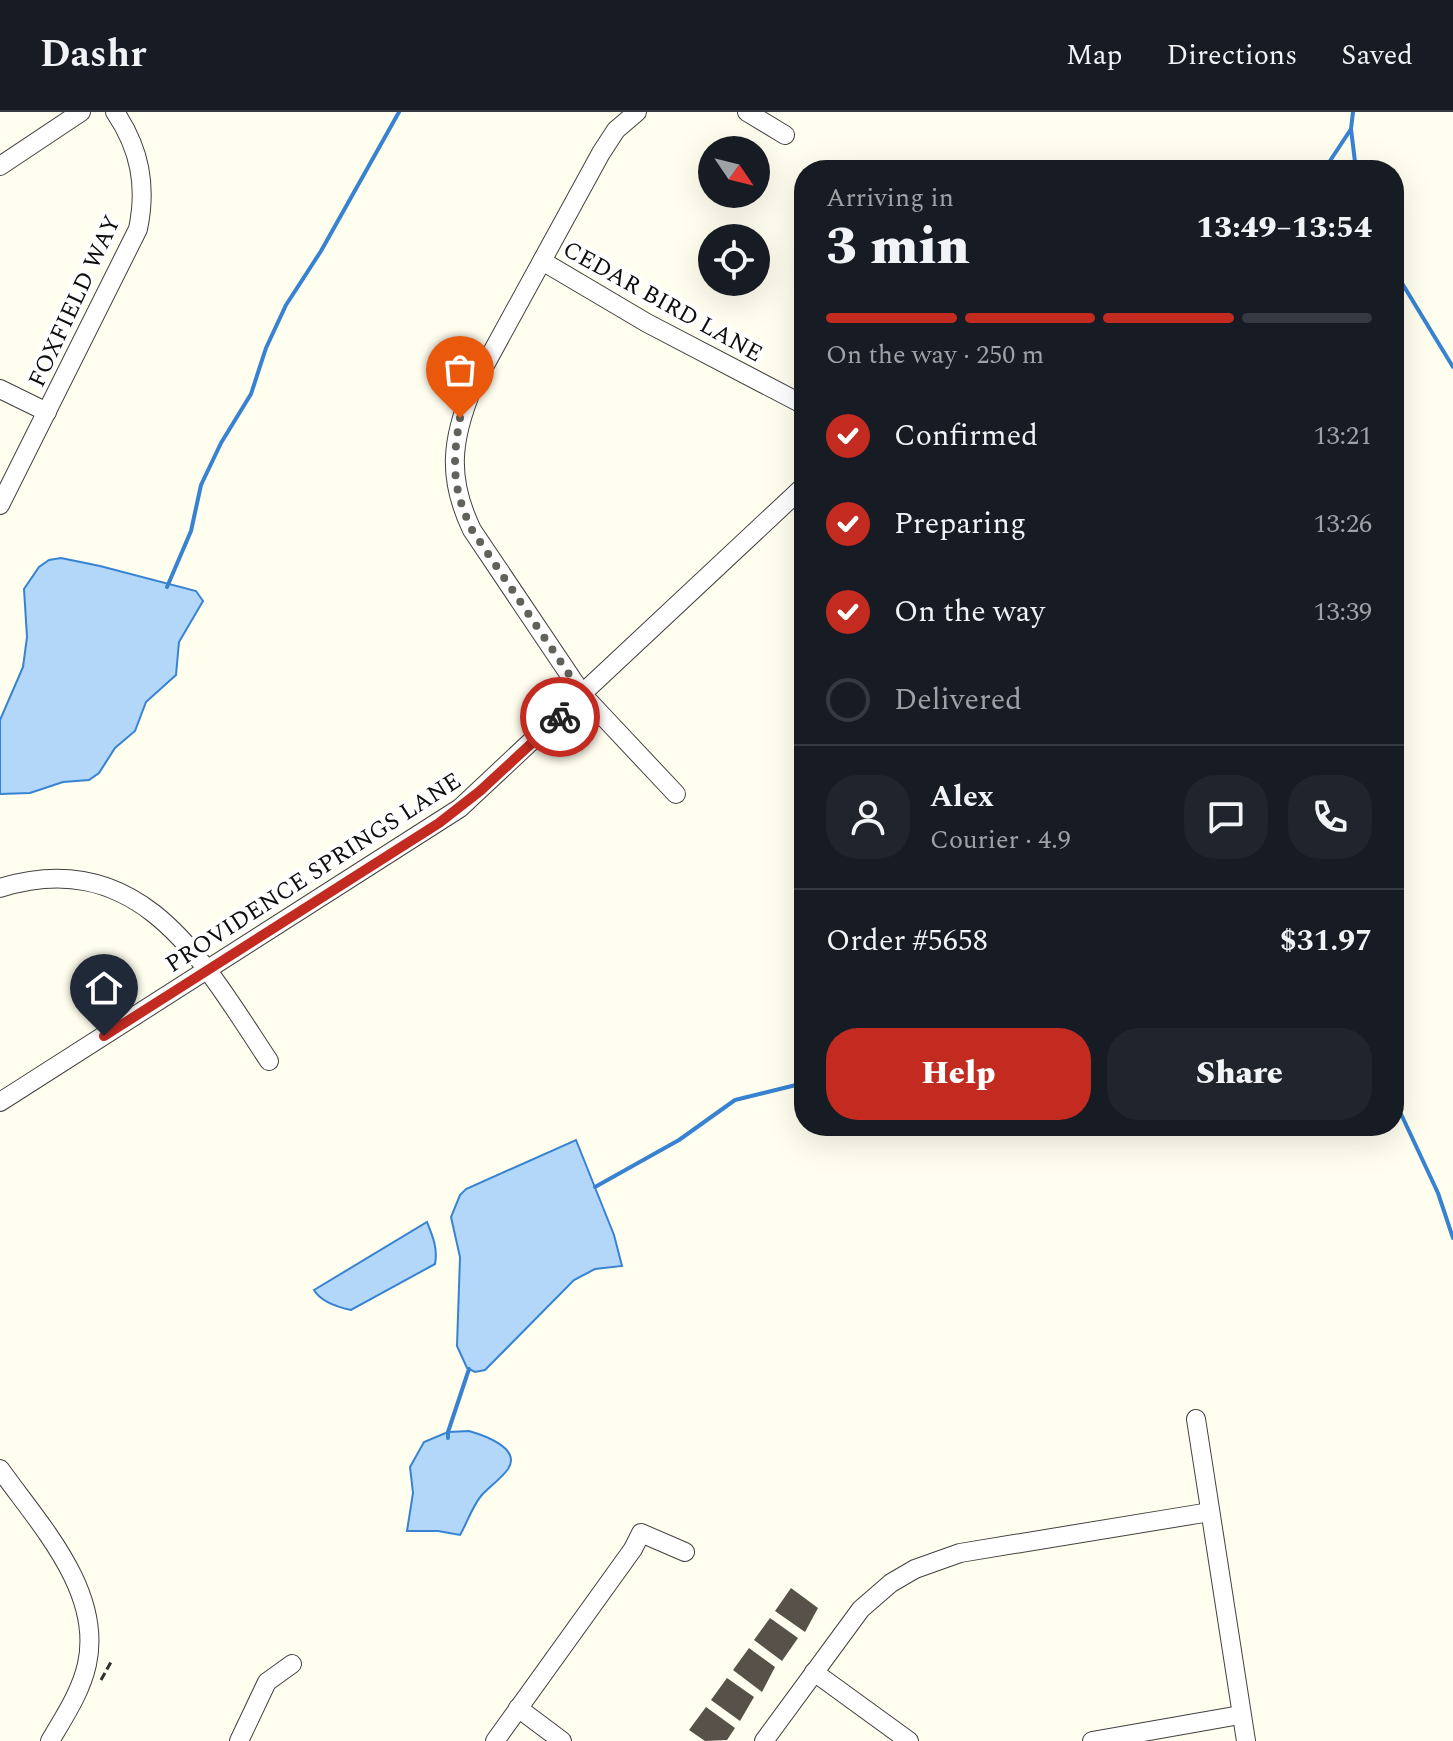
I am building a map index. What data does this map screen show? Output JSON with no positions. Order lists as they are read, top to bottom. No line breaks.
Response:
{"streets":{"street":["FOXFIELD WAY","CEDAR BIRD LANE","PROVIDENCE SPRINGS LANE"]},"north":"bottom right","page":{"header":"Dashr","nav":["Map","Directions","Saved"],"heading":["3 min","Arriving in","13:49–13:54"],"panel":["Alex","Courier · 4.9","Order #5658","$31.97"],"bar":"On the way · 250 m","list":[["Confirmed","13:21"],["Preparing","13:26"],["On the way","13:39"],"Delivered"],"buttons":["Help","Share"]}}
